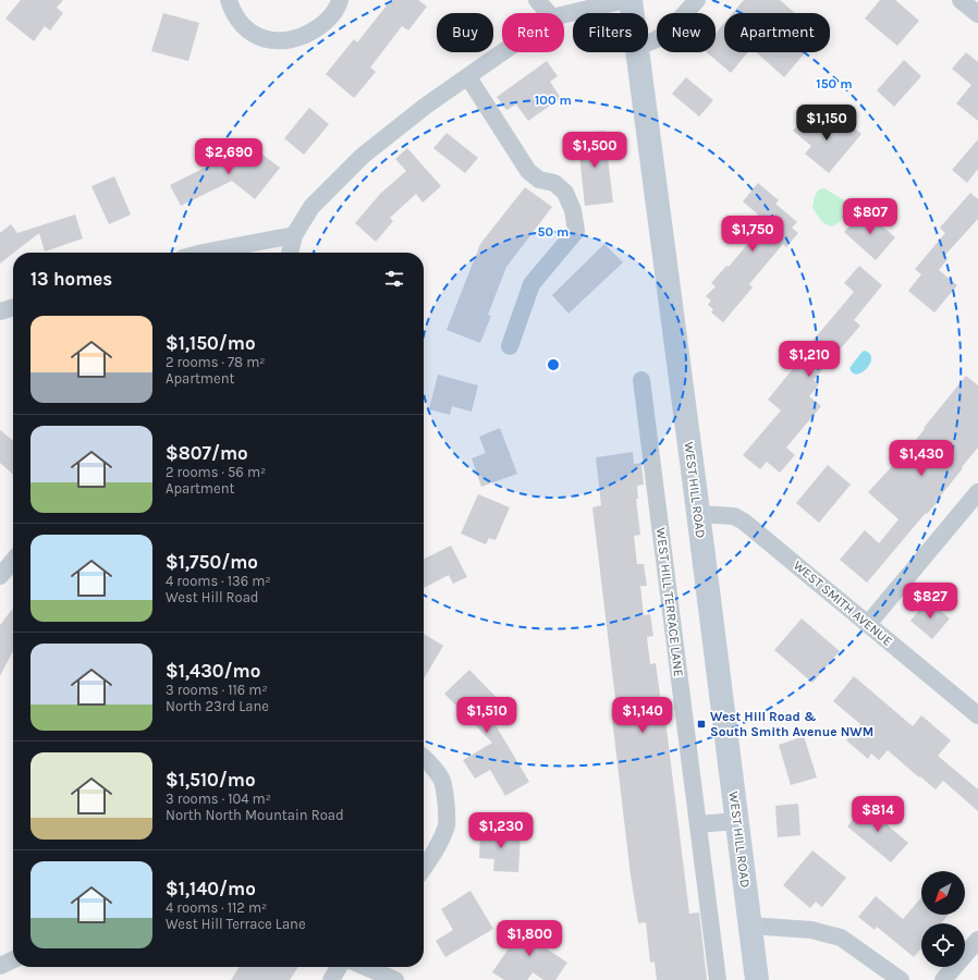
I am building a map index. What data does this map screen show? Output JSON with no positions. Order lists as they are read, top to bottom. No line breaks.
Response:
{"streets":{"street":["WEST HILL ROAD","WEST HILL TERRACE LANE","WEST SMITH AVENUE"]},"crossings":[["WEST HILL ROAD","WEST SMITH AVENUE"]],"places":{"transit":["West Hill Road & South Smith Avenue NWM"]},"north":"bottom left","page":{"chip":["Buy","Rent","Filters","New","Apartment"],"price":["$1,150","$1,500","$2,690","$807","$1,750","$1,210","$1,430","$827","$1,510","$1,140","$814","$1,230","$1,800"],"heading":"13 homes","list":[{"name":"$1,150/mo","note":"2 rooms · 78 m² · Apartment"},{"name":"$807/mo","note":"2 rooms · 56 m² · Apartment"},{"name":"$1,750/mo","note":"4 rooms · 136 m² · West Hill Road"},{"name":"$1,430/mo","note":"3 rooms · 116 m² · North 23rd Lane"},{"name":"$1,510/mo","note":"3 rooms · 104 m² · North North Mountain Road"},{"name":"$1,140/mo","note":"4 rooms · 112 m² · West Hill Terrace Lane"}]},"rings":["150 m","100 m","50 m"]}
